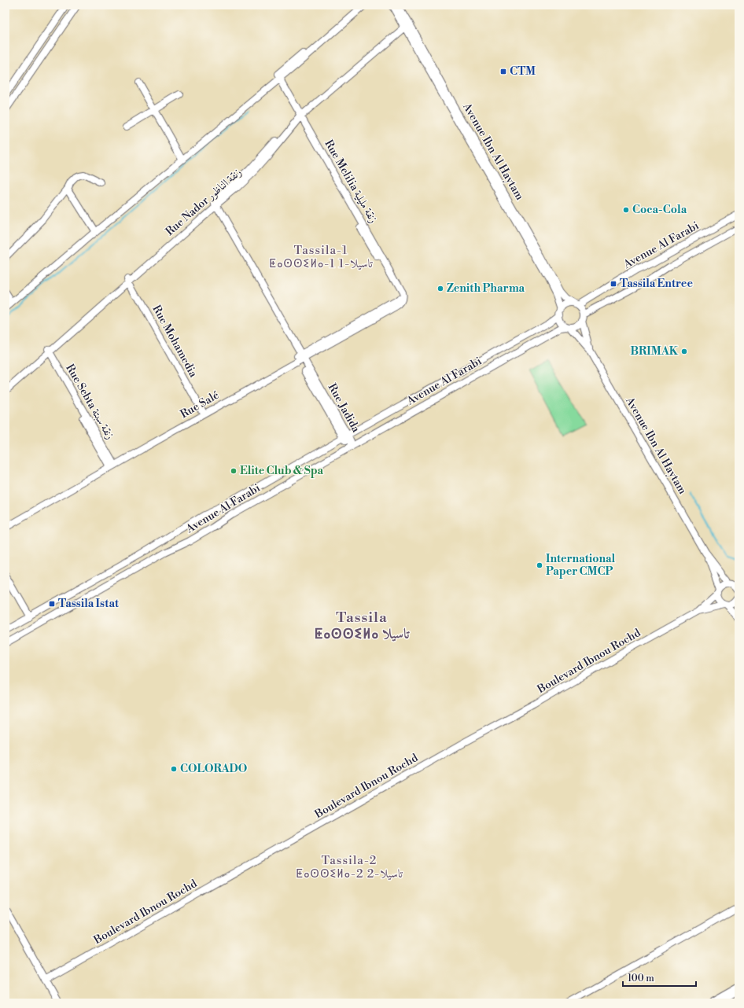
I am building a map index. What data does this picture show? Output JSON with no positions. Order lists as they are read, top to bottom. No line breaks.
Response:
{"streets":{"street":["Avenue Ibn Al Haytam","Rue Melilia زنقة مليلية","Rue Nador زنقة الناظور","Avenue Al Farabi","Rue Mohamedia","Rue Sebta زنقة سبتة","Rue Salé","Rue Jadida","Boulevard Ibnou Rochd"]},"crossings":[["Avenue Ibn Al Haytam","Rue Nador زنقة الناظور"],["Avenue Ibn Al Haytam","Avenue Al Farabi"],["Avenue Ibn Al Haytam","Boulevard Ibnou Rochd"],["Rue Melilia زنقة مليلية","Rue Nador زنقة الناظور"],["Rue Melilia زنقة مليلية","Rue Salé"],["Rue Nador زنقة الناظور","Rue Mohamedia"],["Rue Nador زنقة الناظور","Rue Sebta زنقة سبتة"],["Rue Nador زنقة الناظور","Rue Jadida"],["Avenue Al Farabi","Rue Jadida"],["Rue Mohamedia","Rue Salé"],["Rue Sebta زنقة سبتة","Rue Salé"],["Rue Salé","Rue Jadida"]],"districts":["Tassila-1 ⵟⴰⵙⵙⵉⵍⴰ-1 1-تاسيلا","Tassila ⵟⴰⵙⵙⵉⵍⴰ تاسيلا","Tassila-2 ⵟⴰⵙⵙⵉⵍⴰ-2 2-تاسيلا"],"places":{"transit":["CTM","Tassila Entree","Tassila Istat"],"other":["Coca-Cola","Zenith Pharma","BRIMAK","Elite Club & Spa","International Paper CMCP","COLORADO"]},"scale_bar":"100 m"}
